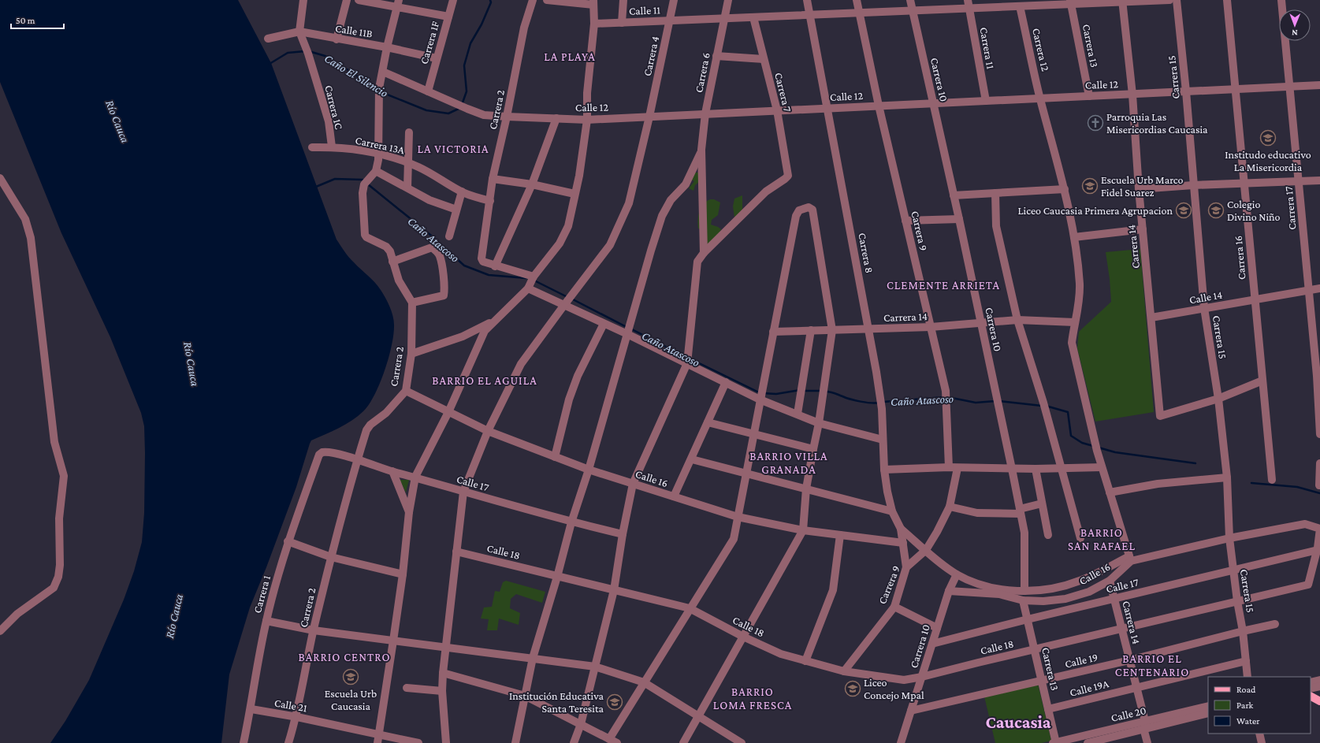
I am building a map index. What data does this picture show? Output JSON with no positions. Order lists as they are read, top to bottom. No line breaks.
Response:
{"streets":{"street":["Calle 11","Calle 11B","Carrera 1F","Carrera 13","Carrera 11","Carrera 12","Carrera 4","Carrera 6","Carrera 15","Carrera 10","Calle 12","Carrera 7","Carrera 1C","Carrera 2","Carrera 13A","Carrera 17","Carrera 9","Carrera 14","Carrera 8","Carrera 16","Calle 14","Calle 16","Calle 17","Calle 18","Carrera 1","Calle 19","Calle 19A","Calle 21","Calle 20"]},"crossings":[["Calle 11","Carrera 13"],["Calle 11","Carrera 11"],["Calle 11","Carrera 12"],["Calle 11","Carrera 4"],["Calle 11","Carrera 6"],["Calle 11","Carrera 10"],["Calle 11","Carrera 7"],["Calle 11","Carrera 9"],["Calle 11","Carrera 14"],["Calle 11","Carrera 8"],["Calle 11B","Carrera 1F"],["Calle 11B","Carrera 1C"],["Carrera 1F","Calle 12"],["Carrera 13","Calle 12"],["Carrera 13","Calle 16"],["Carrera 13","Calle 17"],["Carrera 13","Calle 18"],["Carrera 13","Calle 19"],["Carrera 13","Calle 19A"],["Carrera 13","Calle 20"],["Carrera 11","Calle 12"],["Carrera 12","Calle 12"],["Carrera 12","Carrera 14"],["Carrera 12","Calle 16"],["Carrera 4","Calle 12"],["Carrera 4","Calle 16"],["Carrera 4","Calle 17"],["Carrera 4","Calle 18"],["Carrera 6","Calle 12"],["Carrera 15","Calle 12"],["Carrera 15","Carrera 14"],["Carrera 15","Calle 14"],["Carrera 15","Calle 16"],["Carrera 15","Calle 17"],["Carrera 15","Calle 18"],["Carrera 15","Calle 19"],["Carrera 15","Calle 19A"],["Carrera 10","Calle 12"],["Carrera 10","Carrera 14"],["Carrera 10","Calle 16"],["Carrera 10","Calle 17"],["Carrera 10","Calle 18"],["Carrera 10","Calle 19"],["Calle 12","Carrera 7"],["Calle 12","Carrera 2"],["Calle 12","Carrera 17"],["Calle 12","Carrera 9"],["Calle 12","Carrera 14"],["Calle 12","Carrera 8"],["Calle 12","Carrera 16"],["Carrera 1C","Carrera 13A"],["Carrera 2","Carrera 13A"],["Carrera 2","Calle 16"],["Carrera 2","Calle 17"],["Carrera 2","Calle 21"],["Carrera 17","Calle 14"],["Carrera 9","Carrera 14"],["Carrera 9","Calle 16"],["Carrera 9","Calle 18"],["Carrera 14","Carrera 8"],["Carrera 14","Calle 14"],["Carrera 14","Calle 16"],["Carrera 14","Calle 17"],["Carrera 14","Calle 18"],["Carrera 14","Calle 19"],["Carrera 14","Calle 19A"],["Carrera 14","Calle 20"],["Carrera 8","Calle 16"],["Carrera 16","Calle 14"],["Calle 17","Calle 18"],["Calle 17","Carrera 1"],["Carrera 1","Calle 21"]],"districts":["LA PLAYA","LA VICTORIA","CLEMENTE ARRIETA","BARRIO EL AGUILA","BARRIO VILLA GRANADA","BARRIO SAN RAFAEL","BARRIO CENTRO","BARRIO EL CENTENARIO","BARRIO LOMA FRESCA","Caucasia"],"water":["Caño El Silencio","Río Cauca","Caño Atascoso"],"places":{"church":["Parroquia Las Misericordias Caucasia"],"school or university":["Institudo educativo La Misericordia","Escuela Urb Marco Fidel Suarez","Liceo Caucasia Primera Agrupacion","Colegio Divino Niño","Escuela Urb Caucasia","Liceo Concejo Mpal","Institución Educativa Santa Teresita"]},"legend":["Road","Park","Water"],"scale_bar":"50 m","north":"bottom"}
